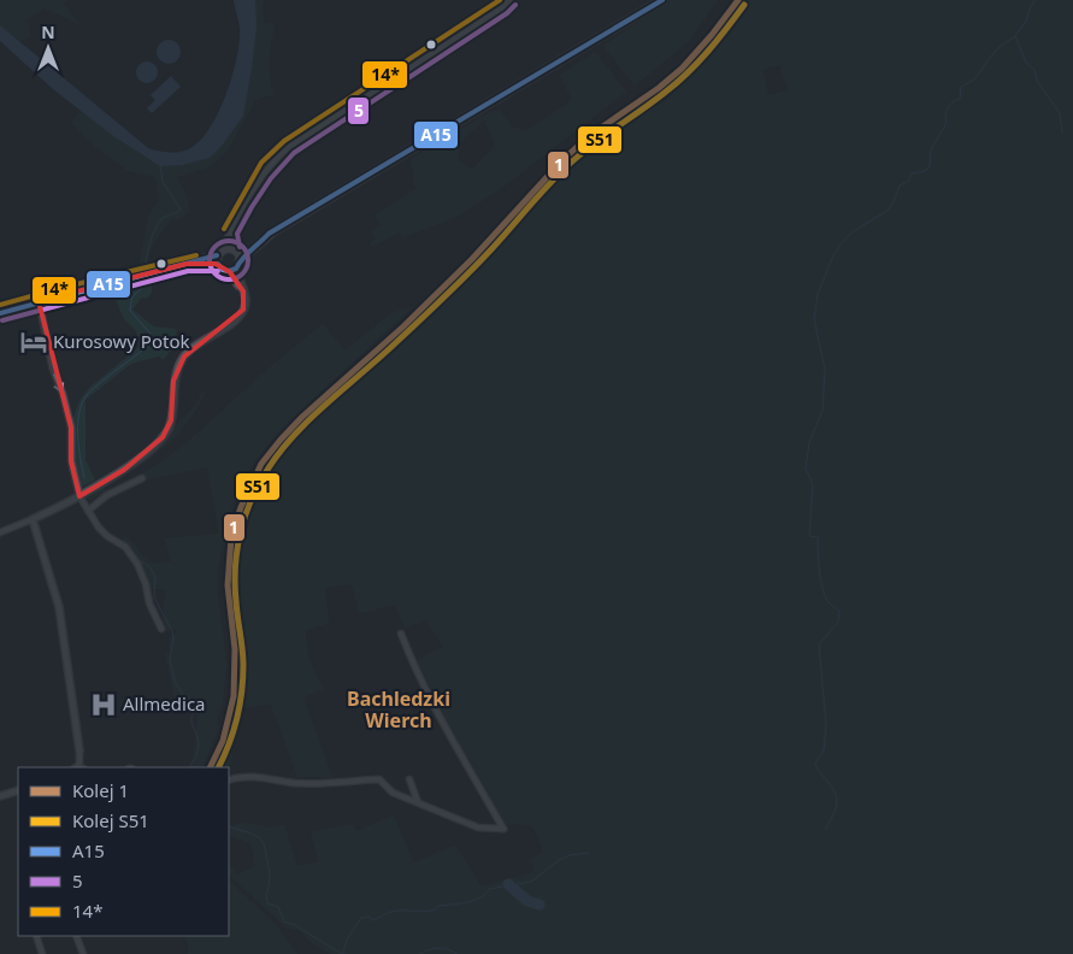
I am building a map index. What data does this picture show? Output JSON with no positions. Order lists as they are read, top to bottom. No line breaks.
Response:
{"districts":["Bachledzki Wierch"],"places":{"hotel":["Kurosowy Potok"],"hospital":["Allmedica"]},"lines":["rail line 1","transit line A15","transit line 14*","rail line S51","transit line 5"],"legend":["Kolej 1","Kolej S51","A15","5","14*"],"north":"top"}
